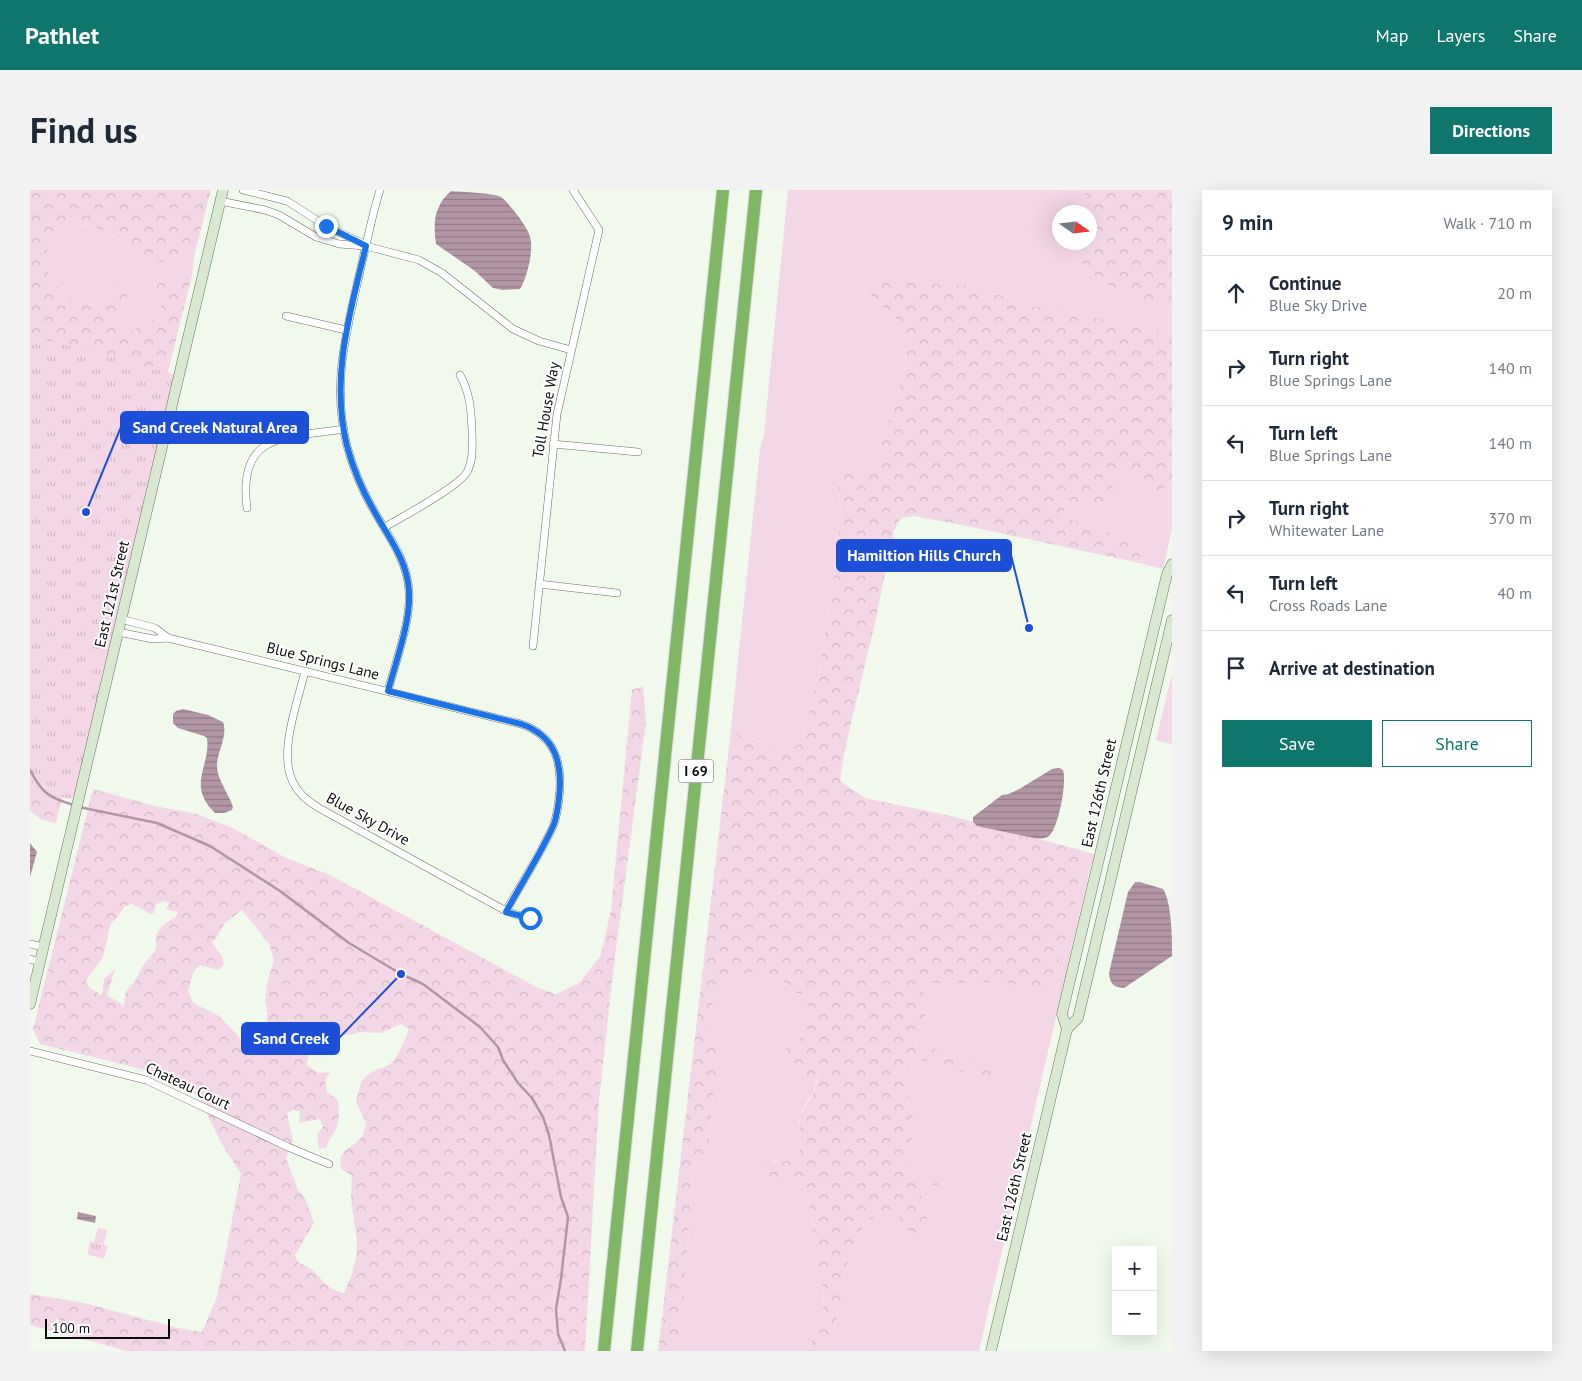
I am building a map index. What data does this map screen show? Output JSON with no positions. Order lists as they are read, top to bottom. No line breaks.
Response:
{"streets":{"highway":["I 69"],"main road":["East 121st Street","East 126th Street"],"street":["Toll House Way","Blue Springs Lane","Blue Sky Drive","Chateau Court"]},"crossings":[["East 121st Street","Blue Springs Lane"],["Blue Springs Lane","Blue Sky Drive"]],"places":["Sand Creek Natural Area","Hamiltion Hills Church","Sand Creek"],"scale_bar":"100 m","north":"right","page":{"header":"Pathlet","nav":["Map","Layers","Share"],"title":"Find us","buttons":["Directions",["Save","Share"]],"heading":["9 min","Walk · 710 m"],"list":[["Continue","Blue Sky Drive","20 m"],["Turn right","Blue Springs Lane","140 m"],["Turn left","Blue Springs Lane","140 m"],["Turn right","Whitewater Lane","370 m"],["Turn left","Cross Roads Lane","40 m"],"Arrive at destination"],"map_buttons":["+","−"],"scale":"100 m"}}
